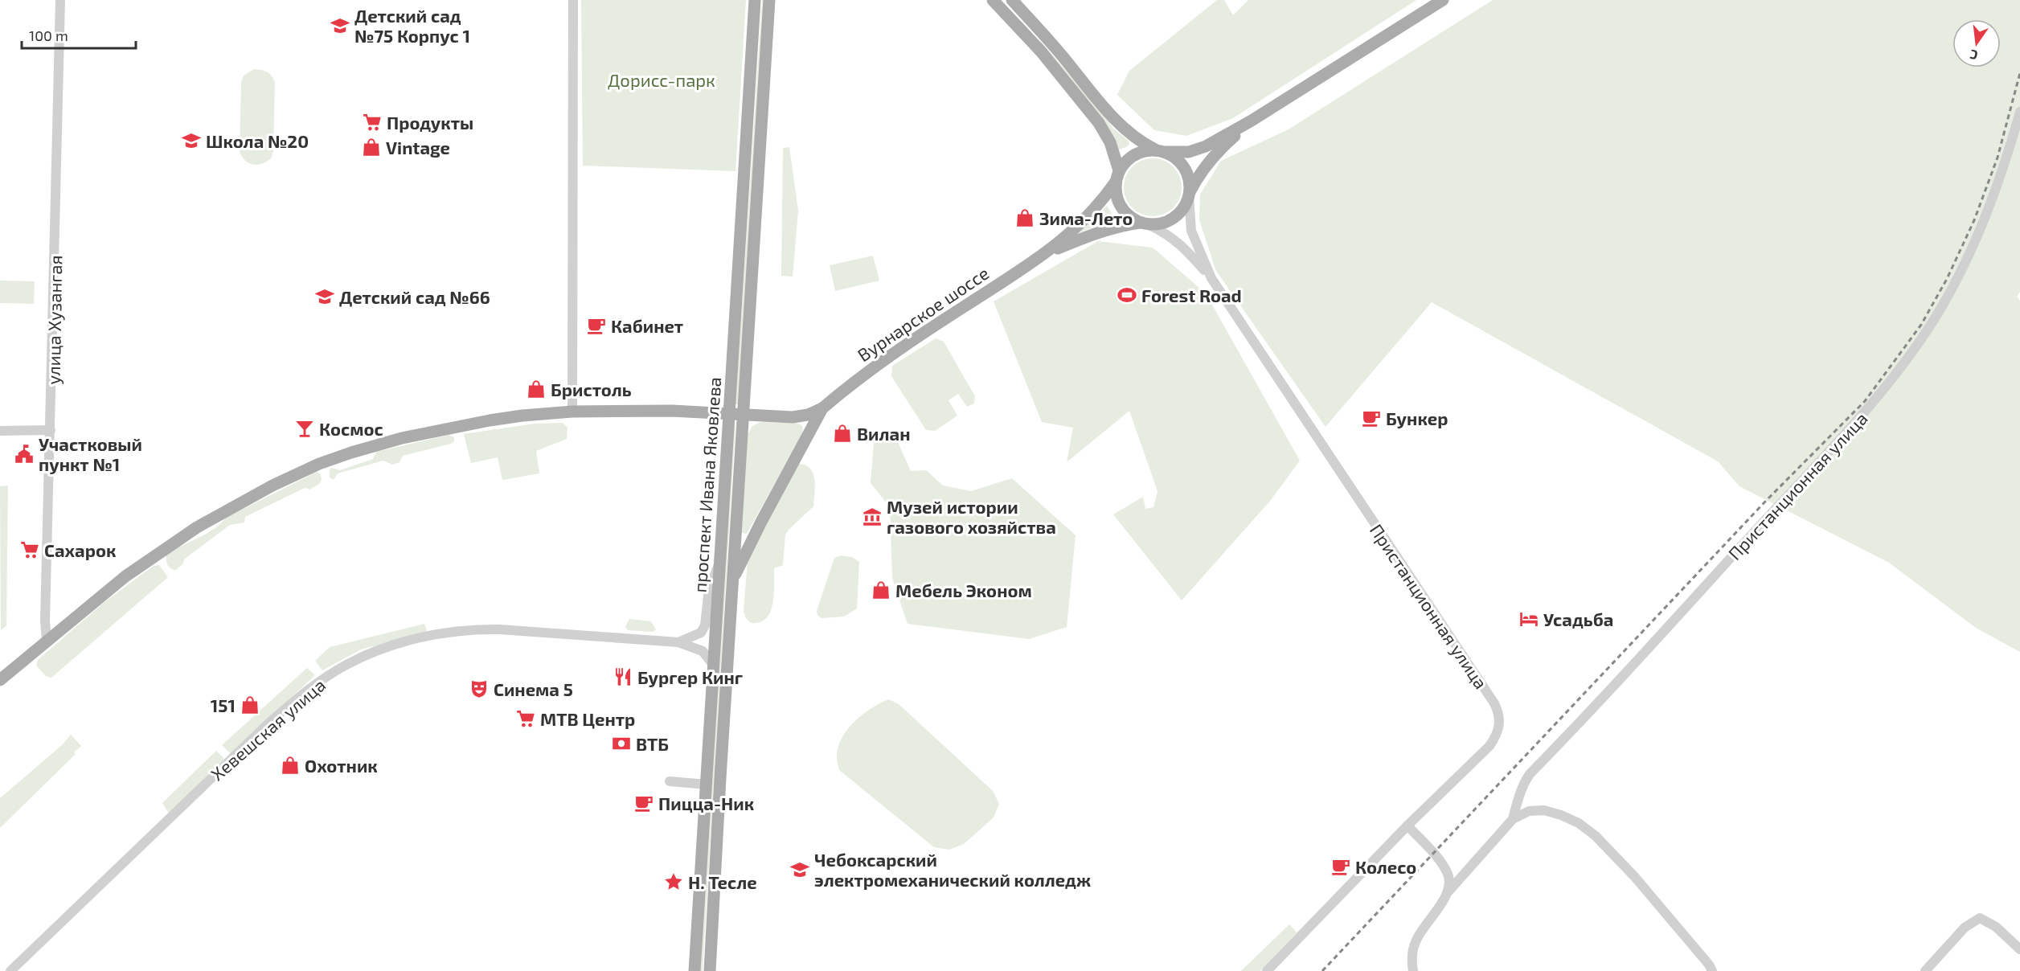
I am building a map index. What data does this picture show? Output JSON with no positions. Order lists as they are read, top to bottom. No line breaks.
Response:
{"streets":{"main road":["Вурнарское шоссе","проспект Ивана Яковлева"],"street":["улица Хузангая","Пристанционная улица","Хевешская улица"]},"crossings":[["Вурнарское шоссе","Пристанционная улица"]],"parks":["Дорисс-парк"],"places":{"school or university":["Детский сад №75 Корпус 1","Школа №20","Детский сад №66","Чебоксарский электромеханический колледж"],"supermarket":["Продукты","Сахарок","МТВ Центр"],"shop":["Vintage","Зима-Лето","Бристоль","Вилан","Мебель Эконом","151","Охотник"],"sports":["Forest Road"],"cafe":["Кабинет","Бункер","Пицца-Ник","Колесо"],"bar":["Космос"],"public building":["Участковый пункт №1"],"museum":["Музей истории газового хозяйства"],"hotel":["Усадьба"],"restaurant":["Бургер Кинг"],"theatre":["Синема 5"],"bank":["ВТБ"],"place":["Н. Тесле"]},"scale_bar":"100 m","north":"bottom"}
